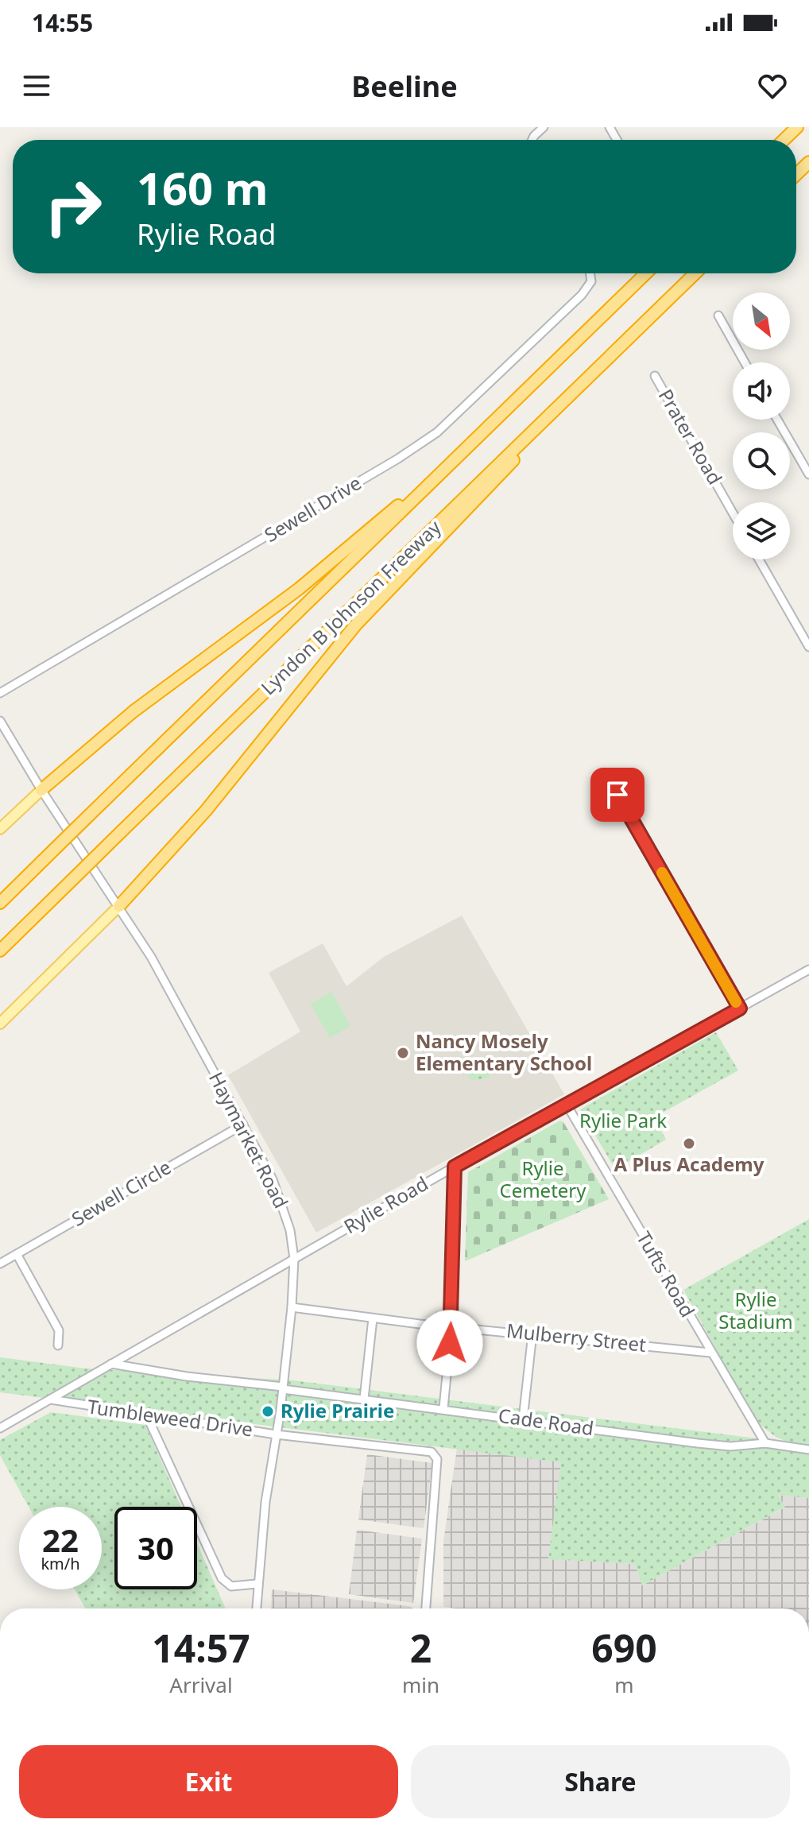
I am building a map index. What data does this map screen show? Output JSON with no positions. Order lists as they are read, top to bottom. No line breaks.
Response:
{"streets":{"highway":["Lyndon B Johnson Freeway"],"street":["Prater Road","Sewell Drive","Haymarket Road","Sewell Circle","Rylie Road","Tufts Road","Mulberry Street","Tumbleweed Drive","Cade Road"]},"crossings":[["Haymarket Road","Sewell Circle"],["Haymarket Road","Rylie Road"],["Haymarket Road","Mulberry Street"],["Haymarket Road","Tumbleweed Drive"],["Haymarket Road","Cade Road"],["Rylie Road","Tufts Road"],["Rylie Road","Tumbleweed Drive"],["Rylie Road","Cade Road"],["Tufts Road","Mulberry Street"],["Tufts Road","Cade Road"]],"parks":["Rylie Park","Rylie Cemetery","Rylie Stadium"],"places":["Nancy Mosely Elementary School","A Plus Academy","Rylie Prairie"],"north":"bottom right","page":{"status":"14:55","header":"Beeline","turn":["160 m","Rylie Road"],"speed":"22 km/h","limit":"30","eta":["14:57","Arrival","2","min","690","m"],"buttons":["Exit","Share"]}}
